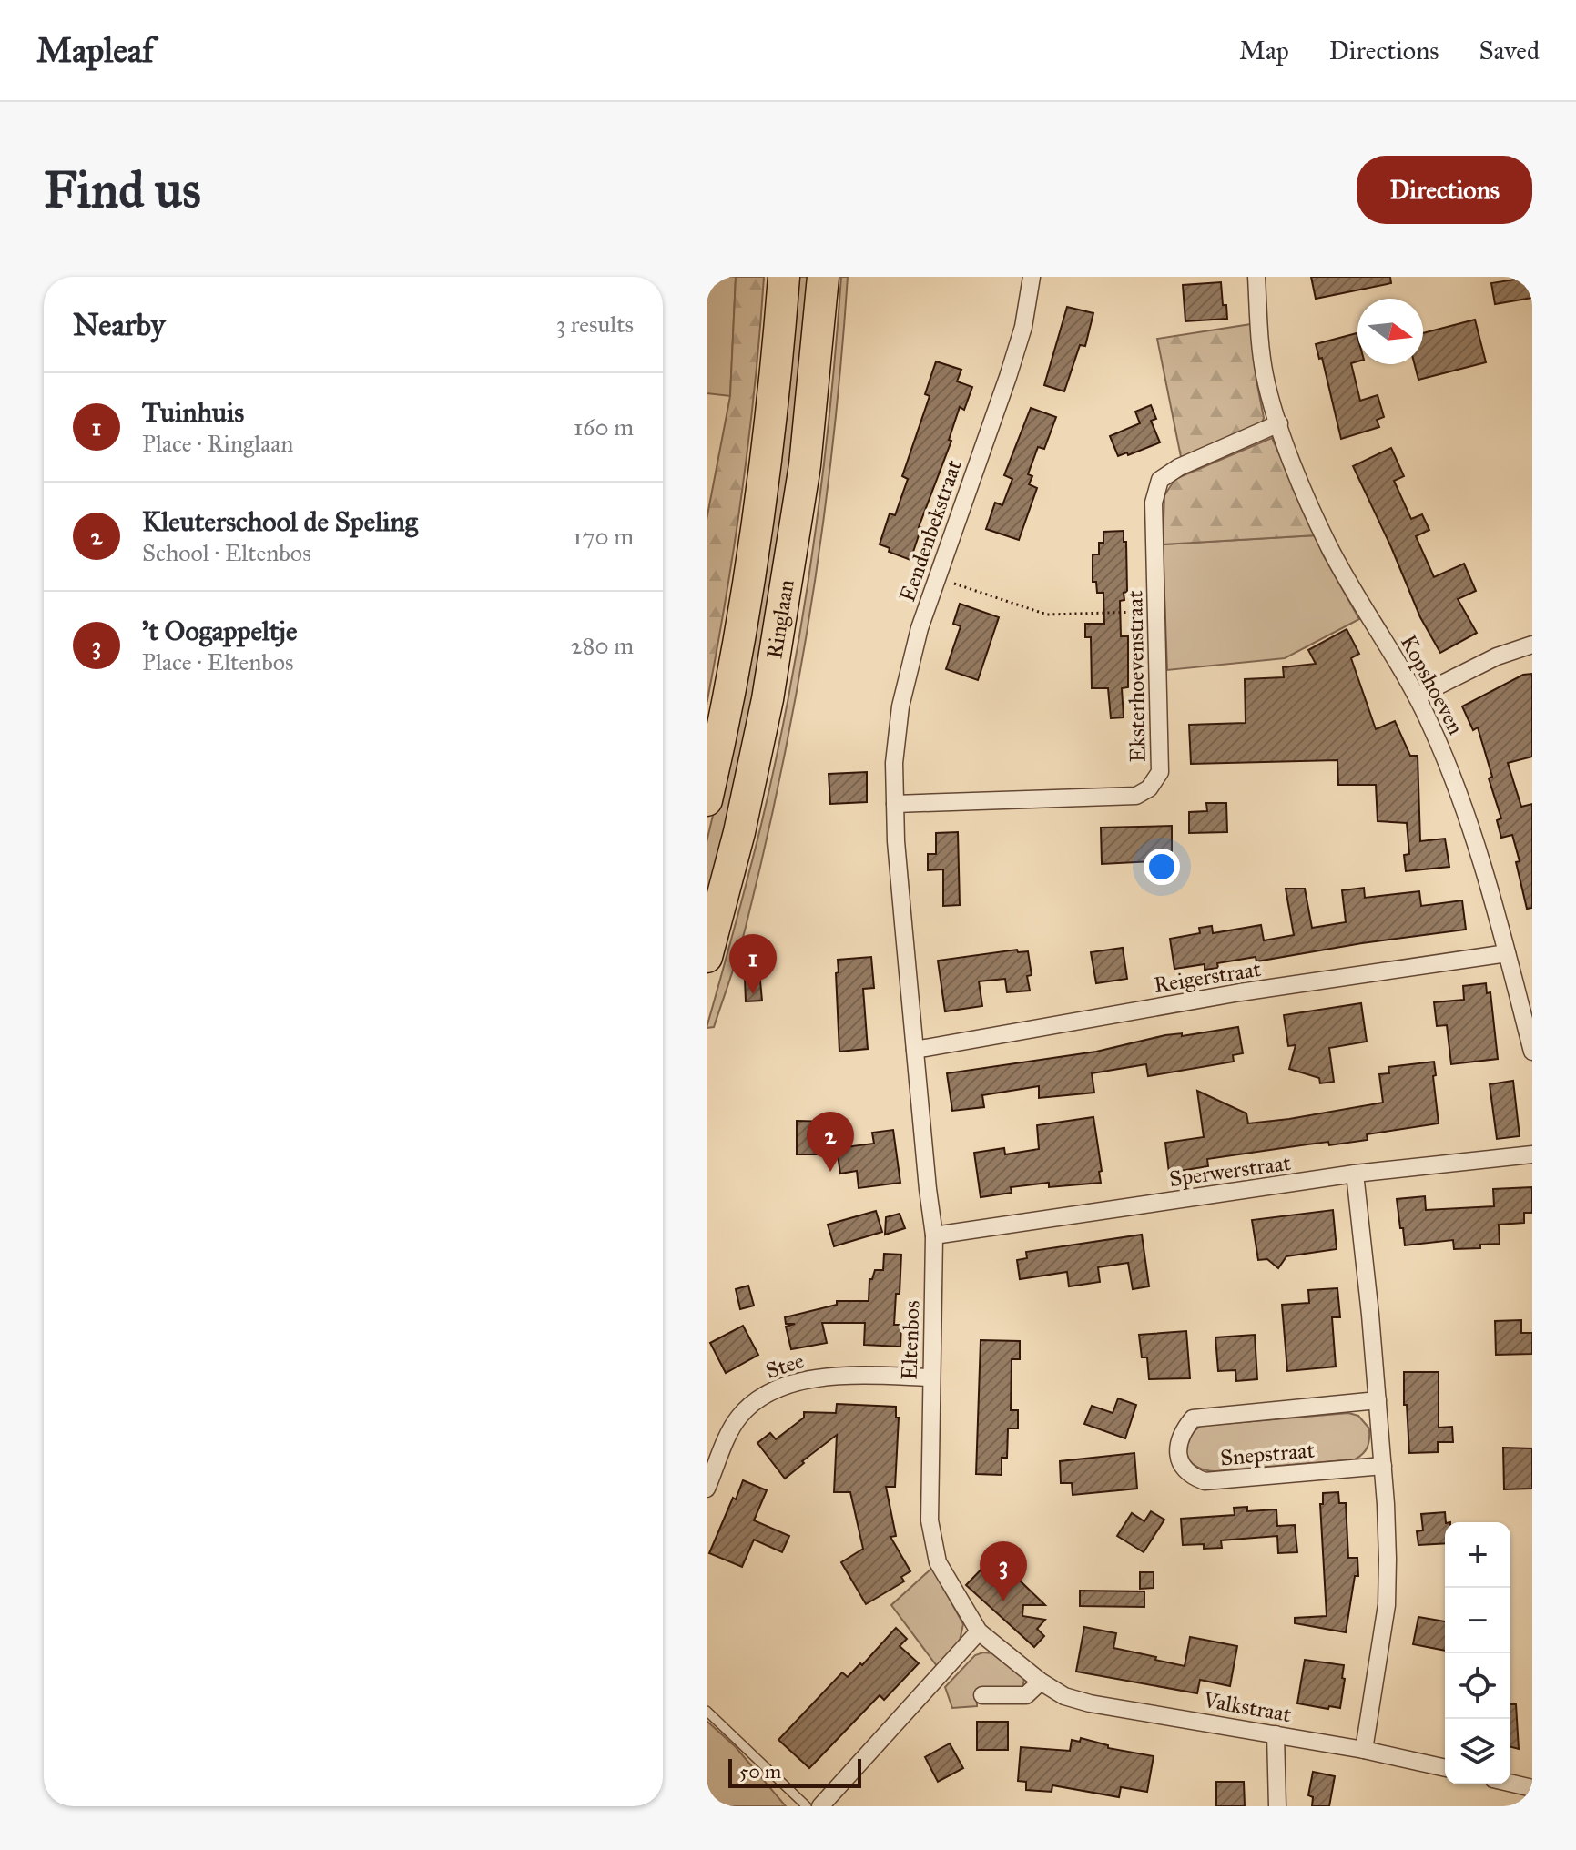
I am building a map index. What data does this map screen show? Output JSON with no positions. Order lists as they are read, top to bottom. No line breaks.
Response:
{"streets":{"highway":["Ringlaan"],"street":["Eendenbekstraat","Eksterhoevenstraat","Kopshoeven","Reigerstraat","Sperwerstraat","Eltenbos","Stee","Snepstraat","Valkstraat"]},"crossings":[["Eendenbekstraat","Eksterhoevenstraat"],["Eendenbekstraat","Eltenbos"],["Eksterhoevenstraat","Kopshoeven"],["Eksterhoevenstraat","Eltenbos"],["Kopshoeven","Reigerstraat"],["Reigerstraat","Eltenbos"],["Sperwerstraat","Eltenbos"],["Eltenbos","Stee"],["Eltenbos","Valkstraat"]],"scale_bar":"50 m","north":"right","page":{"header":"Mapleaf","nav":["Map","Directions","Saved"],"buttons":"Directions","title":"Find us","heading":["Nearby","3 results"],"list":[{"mark":"1","name":"Tuinhuis","note":"Place · Ringlaan","value":"160 m"},{"mark":"2","name":"Kleuterschool de Speling","note":"School · Eltenbos","value":"170 m"},{"mark":"3","name":"'t Oogappeltje","note":"Place · Eltenbos","value":"280 m"}],"pins":["1","2","3"],"map_buttons":["+","−"],"scale":"50 m"}}
